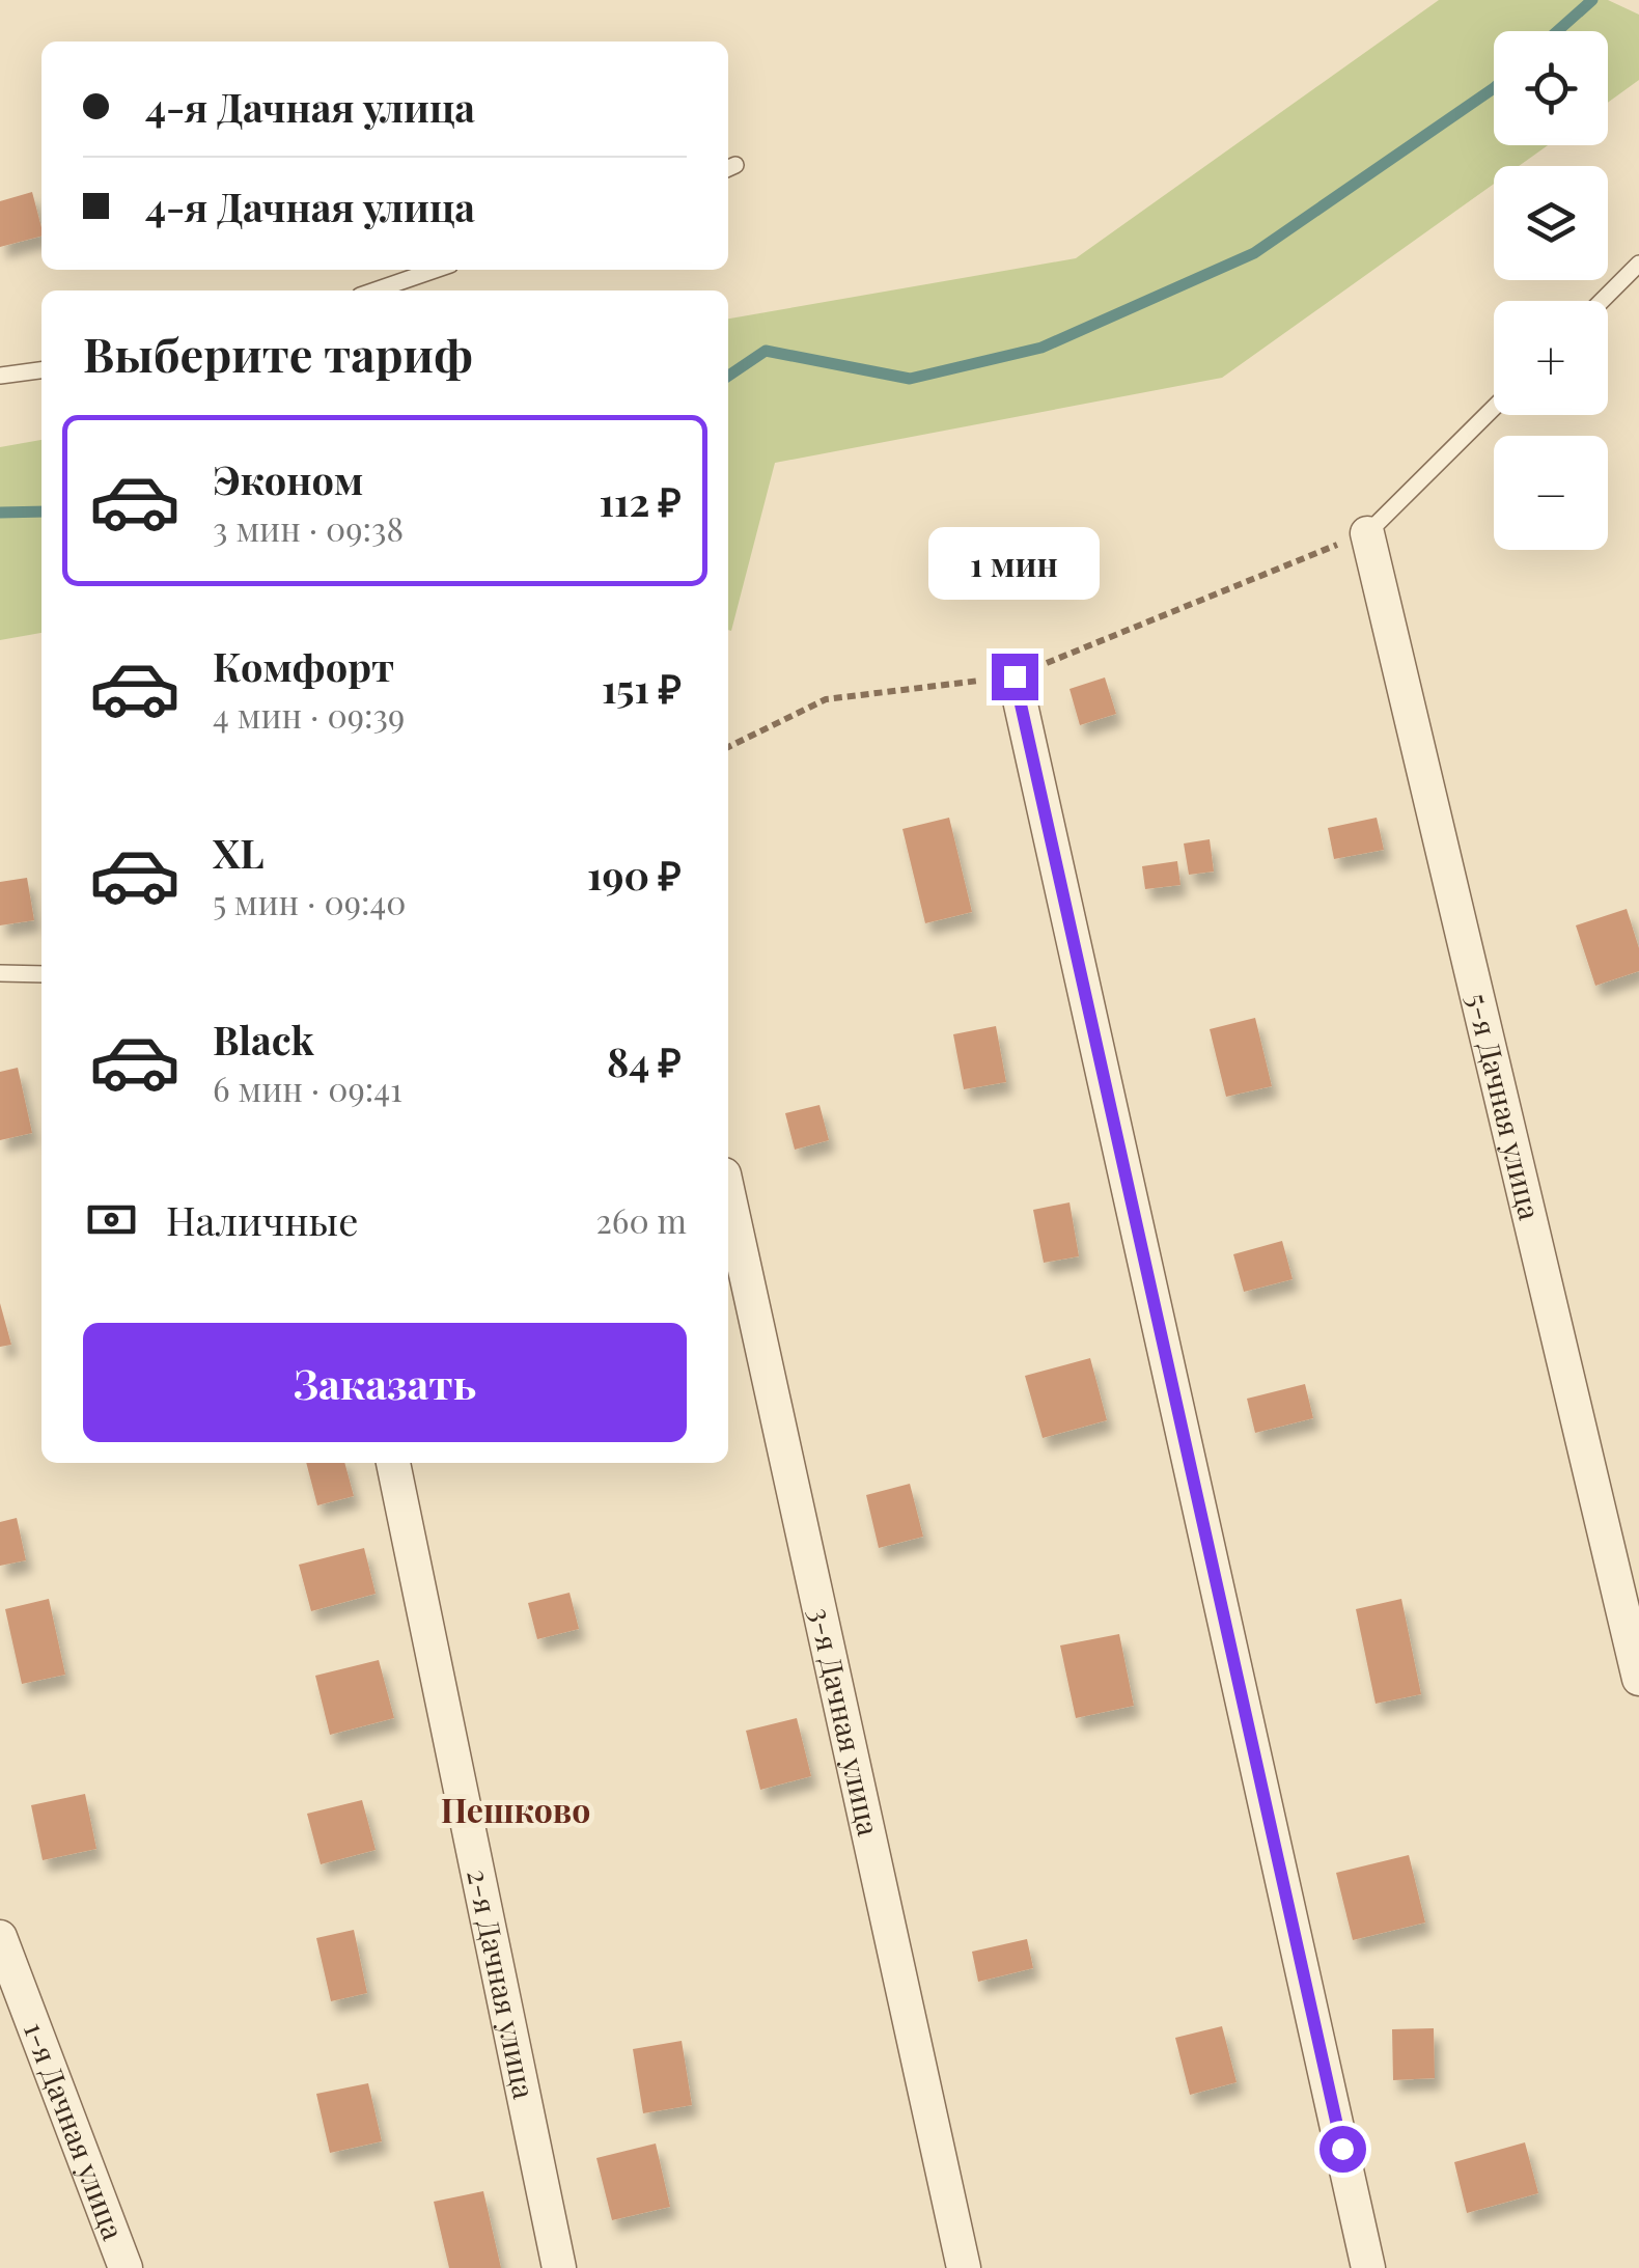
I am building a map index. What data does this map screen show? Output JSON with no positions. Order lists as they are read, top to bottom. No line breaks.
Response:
{"streets":{"street":["5-я Дачная улица","3-я Дачная улица","2-я Дачная улица","1-я Дачная улица"]},"districts":["Пешково"],"page":{"map_buttons":["+","−"],"banner":["4-я Дачная улица","4-я Дачная улица"],"heading":"Выберите тариф","list":[{"name":"Эконом","note":"3 мин · 09:38","value":"112 ₽"},{"name":"Комфорт","note":"4 мин · 09:39","value":"151 ₽"},{"name":"XL","note":"5 мин · 09:40","value":"190 ₽"},{"name":"Black","note":"6 мин · 09:41","value":"84 ₽"}],"bubble":"1 мин","pay":["Наличные","260 m"],"buttons":"Заказать"}}
